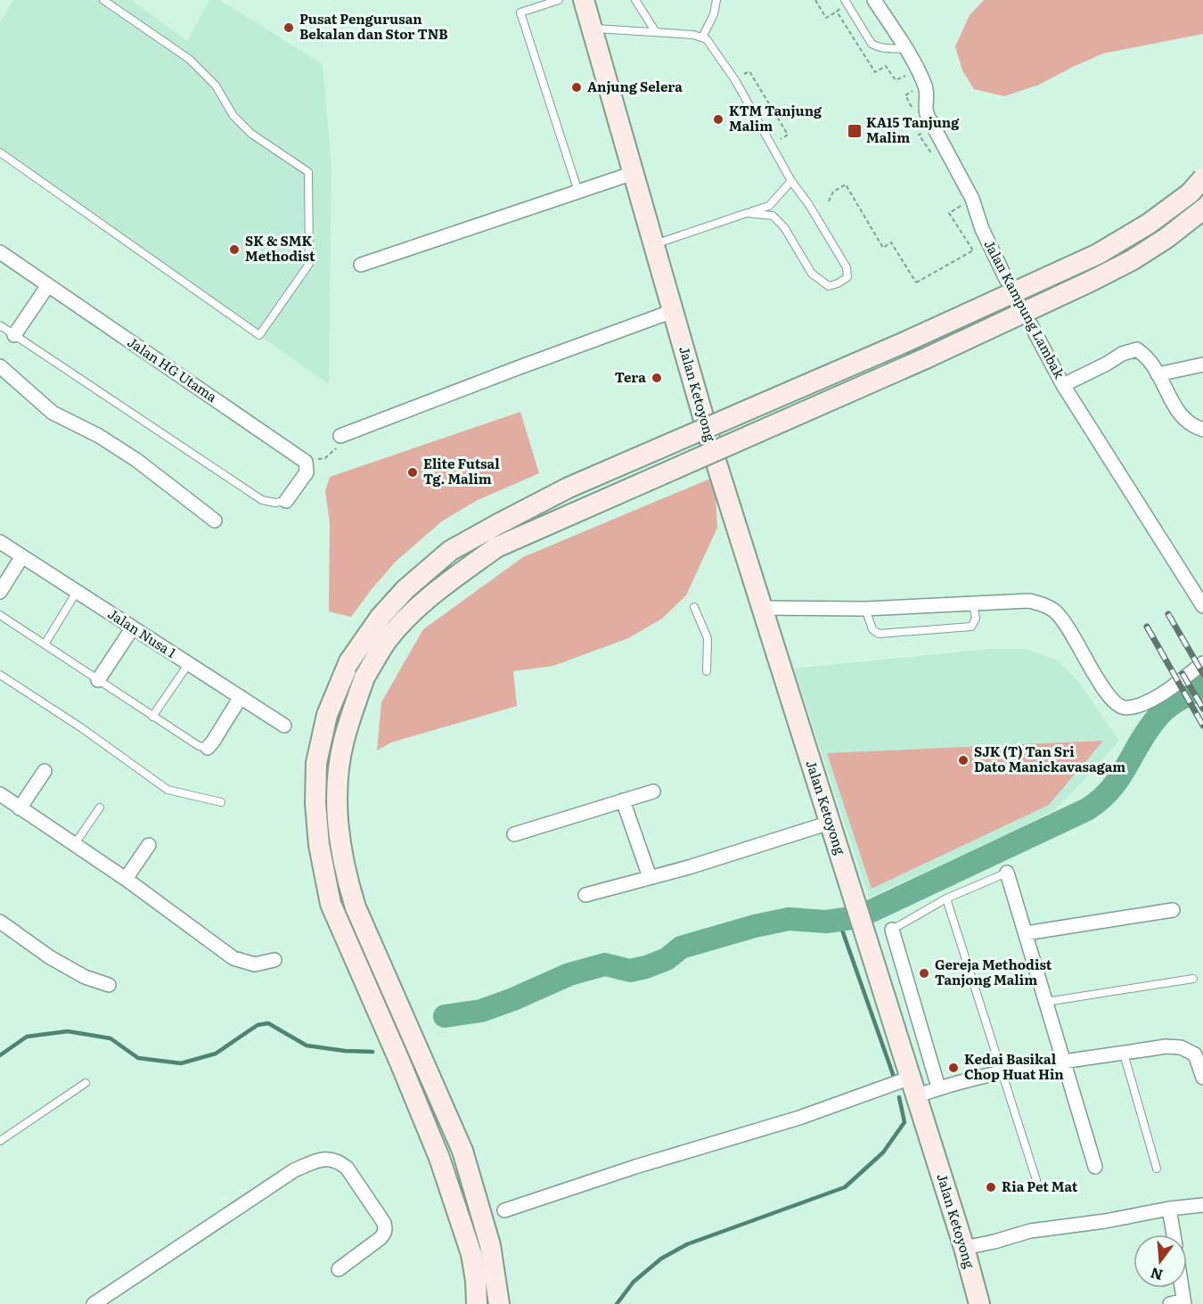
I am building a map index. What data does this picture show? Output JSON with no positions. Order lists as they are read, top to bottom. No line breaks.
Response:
{"streets":{"main road":["Jalan Ketoyong"],"street":["Jalan Kampung Lambak","Jalan HG Utama","Jalan Nusa 1"]},"places":{"other":["Pusat Pengurusan Bekalan dan Stor TNB","Anjung Selera","KTM Tanjung Malim","SK & SMK Methodist","Tera","Elite Futsal Tg. Malim","SJK (T) Tan Sri Dato Manickavasagam","Gereja Methodist Tanjong Malim","Kedai Basikal Chop Huat Hin","Ria Pet Mat"],"transit":["KA15 Tanjung Malim"]},"north":"bottom"}
